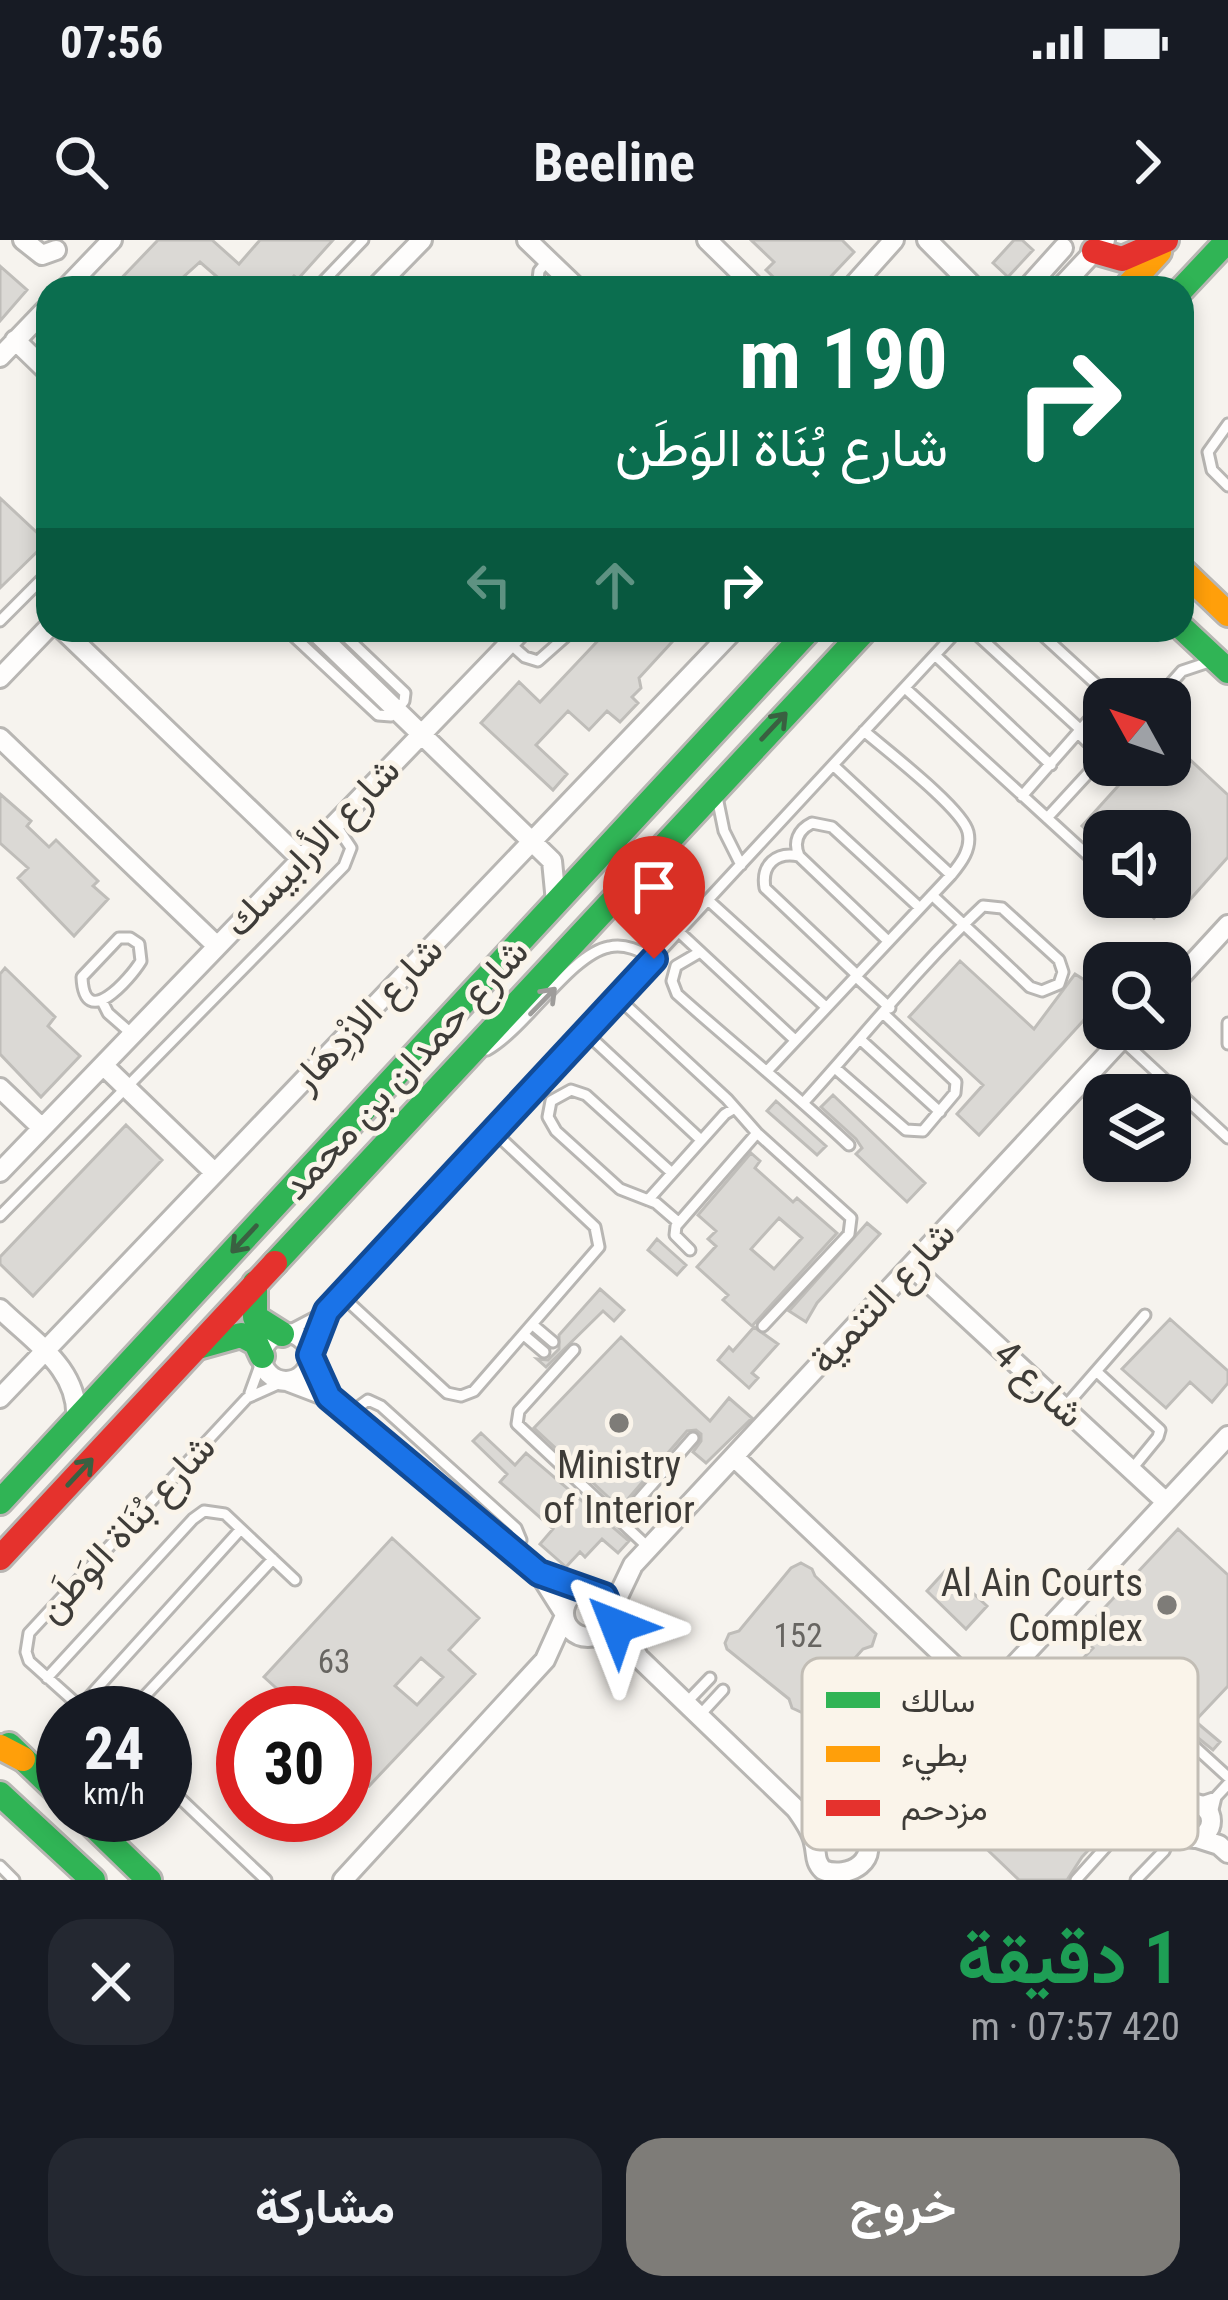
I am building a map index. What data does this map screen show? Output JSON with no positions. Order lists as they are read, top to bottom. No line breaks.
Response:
{"streets":{"main road":["شارع حمدان بن محمد"],"street":["شارع الأرابيسك","شارع الازْدِهَار","شارع التنمية","شارع 4"],"lane":["شارع بُنَاة الوَطَن"]},"crossings":[["شارع التنمية","شارع 4"]],"places":["Ministry of Interior","Al Ain Courts Complex"],"house_numbers":["152","63"],"legend":["سالك","بطيء","مزدحم"],"north":"top left","page":{"status":"07:56","header":"Beeline","turn":["190 m","شارع بُنَاة الوَطَن"],"speed":"24 km/h","limit":"30","heading":["1 دقيقة","420 m · 07:57"],"buttons":["خروج","مشاركة"]}}
